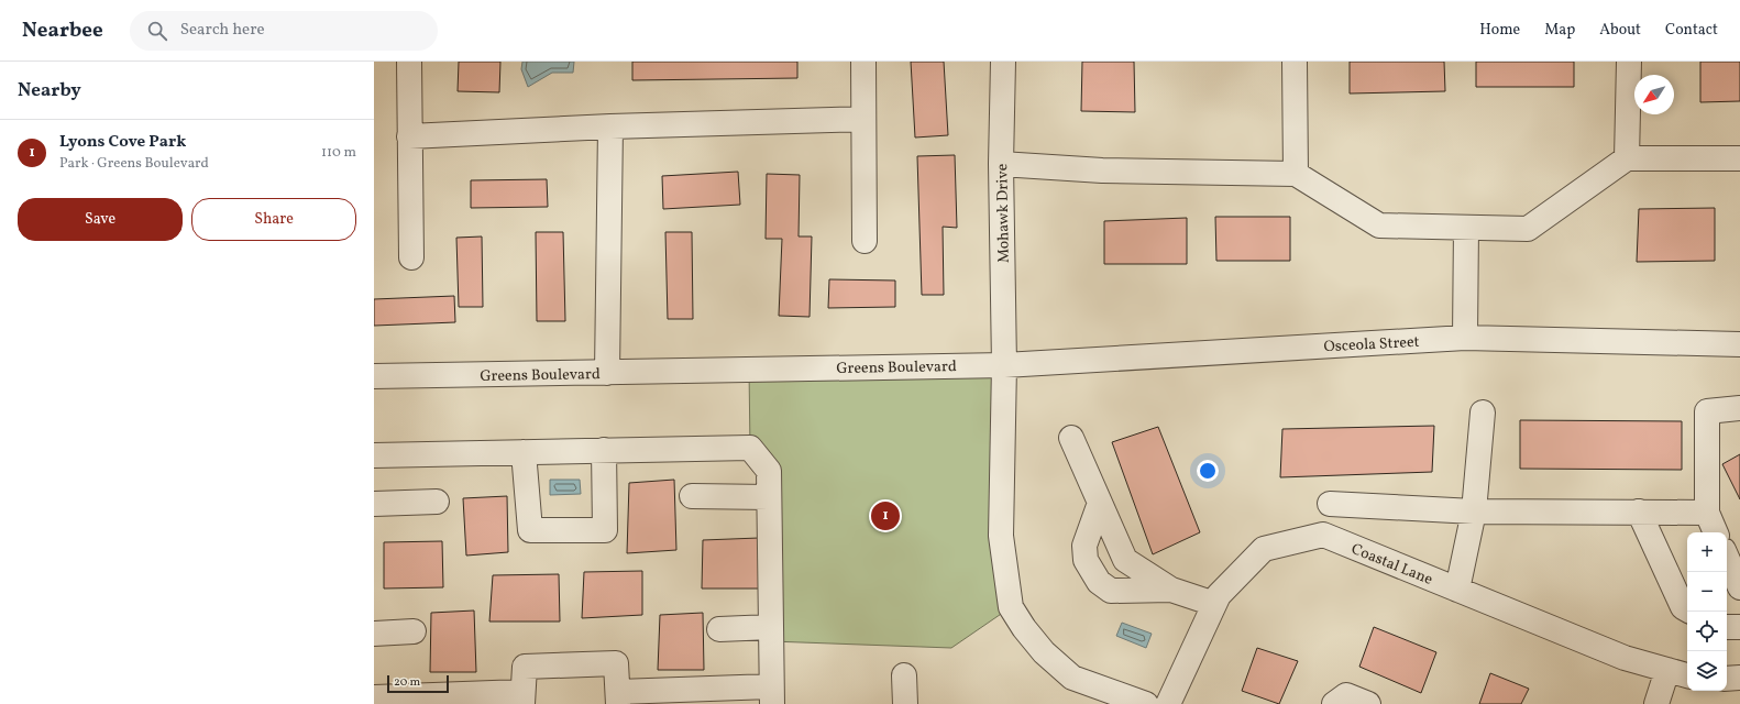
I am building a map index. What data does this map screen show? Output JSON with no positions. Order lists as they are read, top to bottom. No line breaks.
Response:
{"streets":{"street":["Mohawk Drive","Osceola Street","Greens Boulevard","Coastal Lane"]},"crossings":[["Mohawk Drive","Osceola Street"],["Mohawk Drive","Greens Boulevard"],["Osceola Street","Greens Boulevard"]],"scale_bar":"20 m","north":"bottom left","page":{"header":"Nearbee","search":"Search here","nav":["Home","Map","About","Contact"],"heading":"Nearby","list":[{"mark":"1","name":"Lyons Cove Park","note":"Park · Greens Boulevard","value":"110 m"}],"buttons":["Save","Share"],"pins":"1","map_buttons":["+","−"],"scale":"20 m"}}
